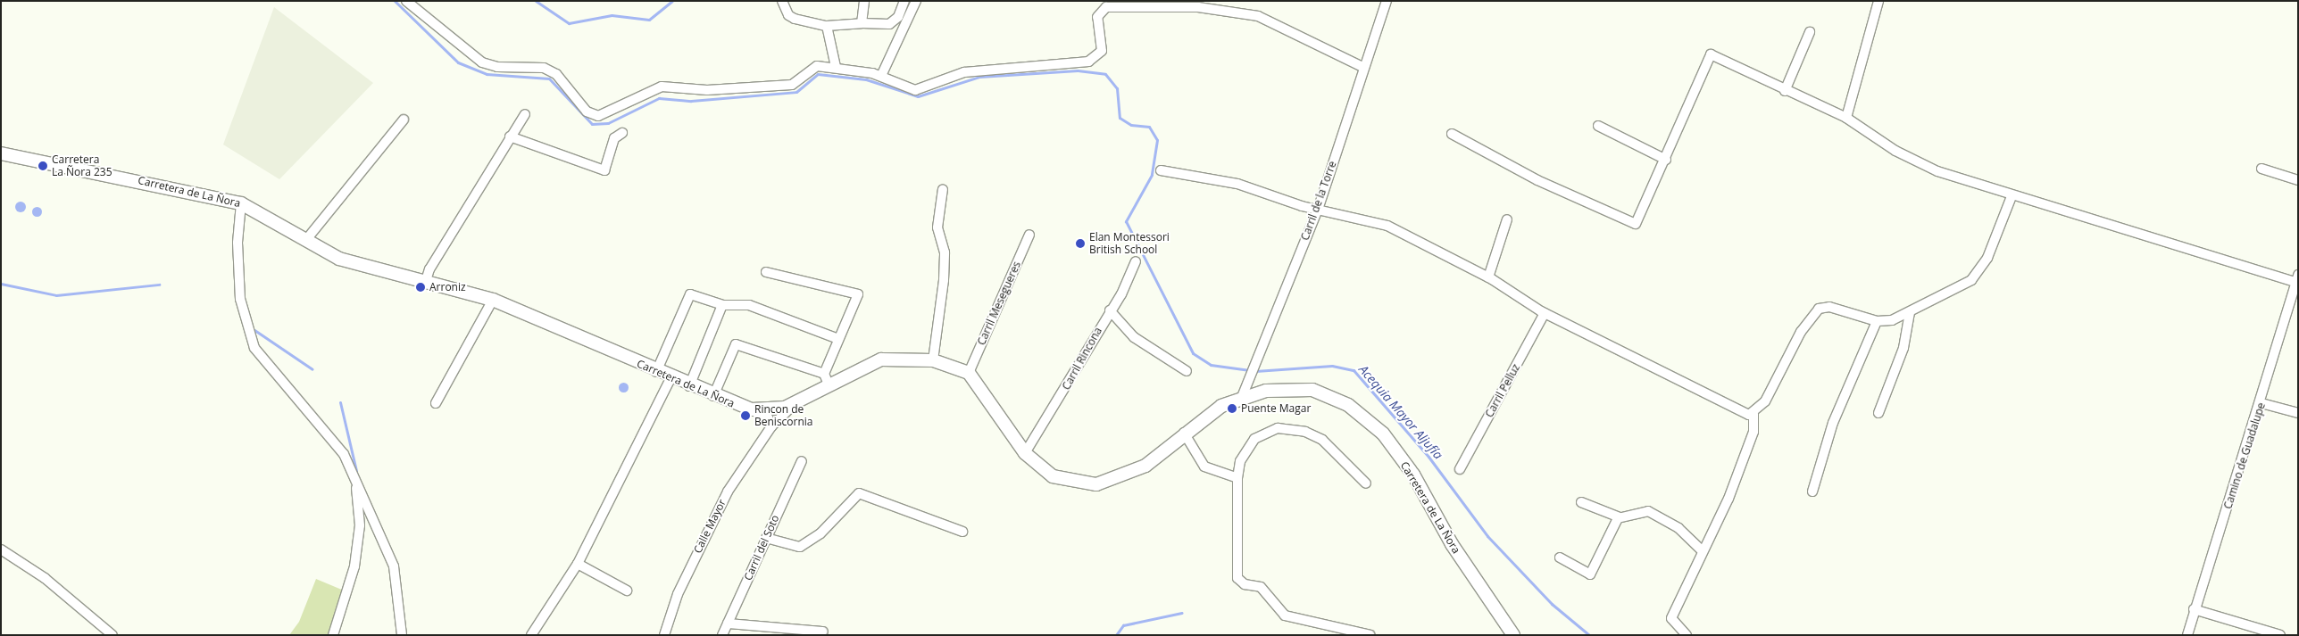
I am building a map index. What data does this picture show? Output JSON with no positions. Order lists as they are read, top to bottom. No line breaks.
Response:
{"streets":{"main road":["Carretera de La Ñora"],"street":["Carril de la Torre","Carril Mesegueres","Carril Rincona","Carril Pelluz","Camino de Guadalupe","Calle Mayor","Carril del Soto"]},"crossings":[["Carretera de La Ñora","Carril de la Torre"],["Carretera de La Ñora","Carril Mesegueres"],["Carretera de La Ñora","Carril Rincona"],["Carretera de La Ñora","Calle Mayor"]],"water":["Acequia Mayor Aljufía"],"places":["Carretera La Ñora 235","Elan Montessori British School","Arroniz","Puente Magar","Rincon de Beniscornia"]}
